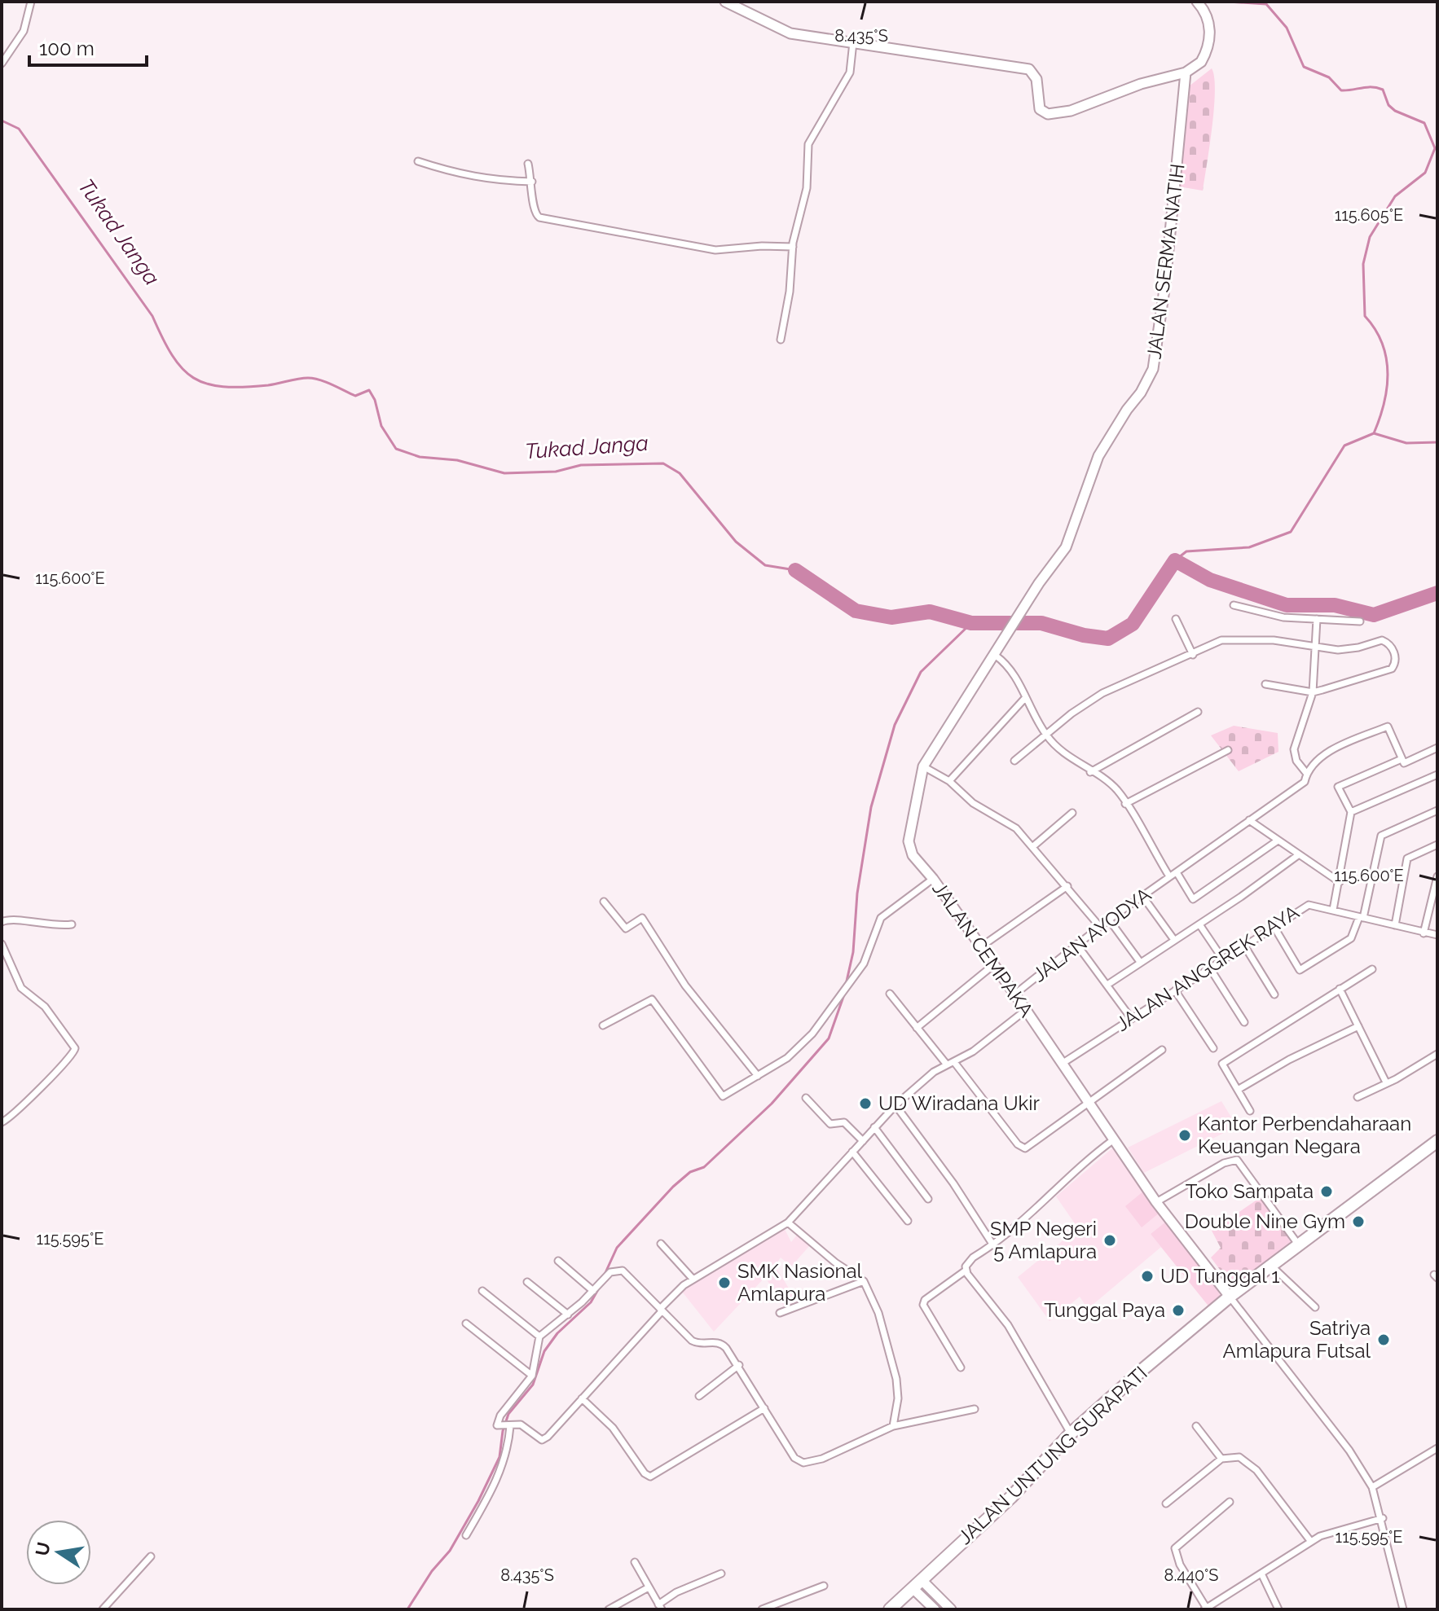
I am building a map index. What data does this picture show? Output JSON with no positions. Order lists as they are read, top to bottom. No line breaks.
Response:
{"streets":{"highway":["JALAN UNTUNG SURAPATI"],"street":["JALAN SERMA NATIH","JALAN AYODYA","JALAN CEMPAKA","JALAN ANGGREK RAYA"]},"crossings":[["JALAN SERMA NATIH","JALAN CEMPAKA"],["JALAN AYODYA","JALAN CEMPAKA"],["JALAN CEMPAKA","JALAN ANGGREK RAYA"],["JALAN CEMPAKA","JALAN UNTUNG SURAPATI"]],"water":["Tukad Janga"],"places":["UD Wiradana Ukir","Kantor Perbendaharaan Keuangan Negara","Toko Sampata","Double Nine Gym","SMP Negeri 5 Amlapura","UD Tunggal 1","SMK Nasional Amlapura","Tunggal Paya","Satriya Amlapura Futsal"],"scale_bar":"100 m","north":"left","coordinates":["8.435°S","115.605°E","115.600°E","115.595°E","8.440°S"]}
